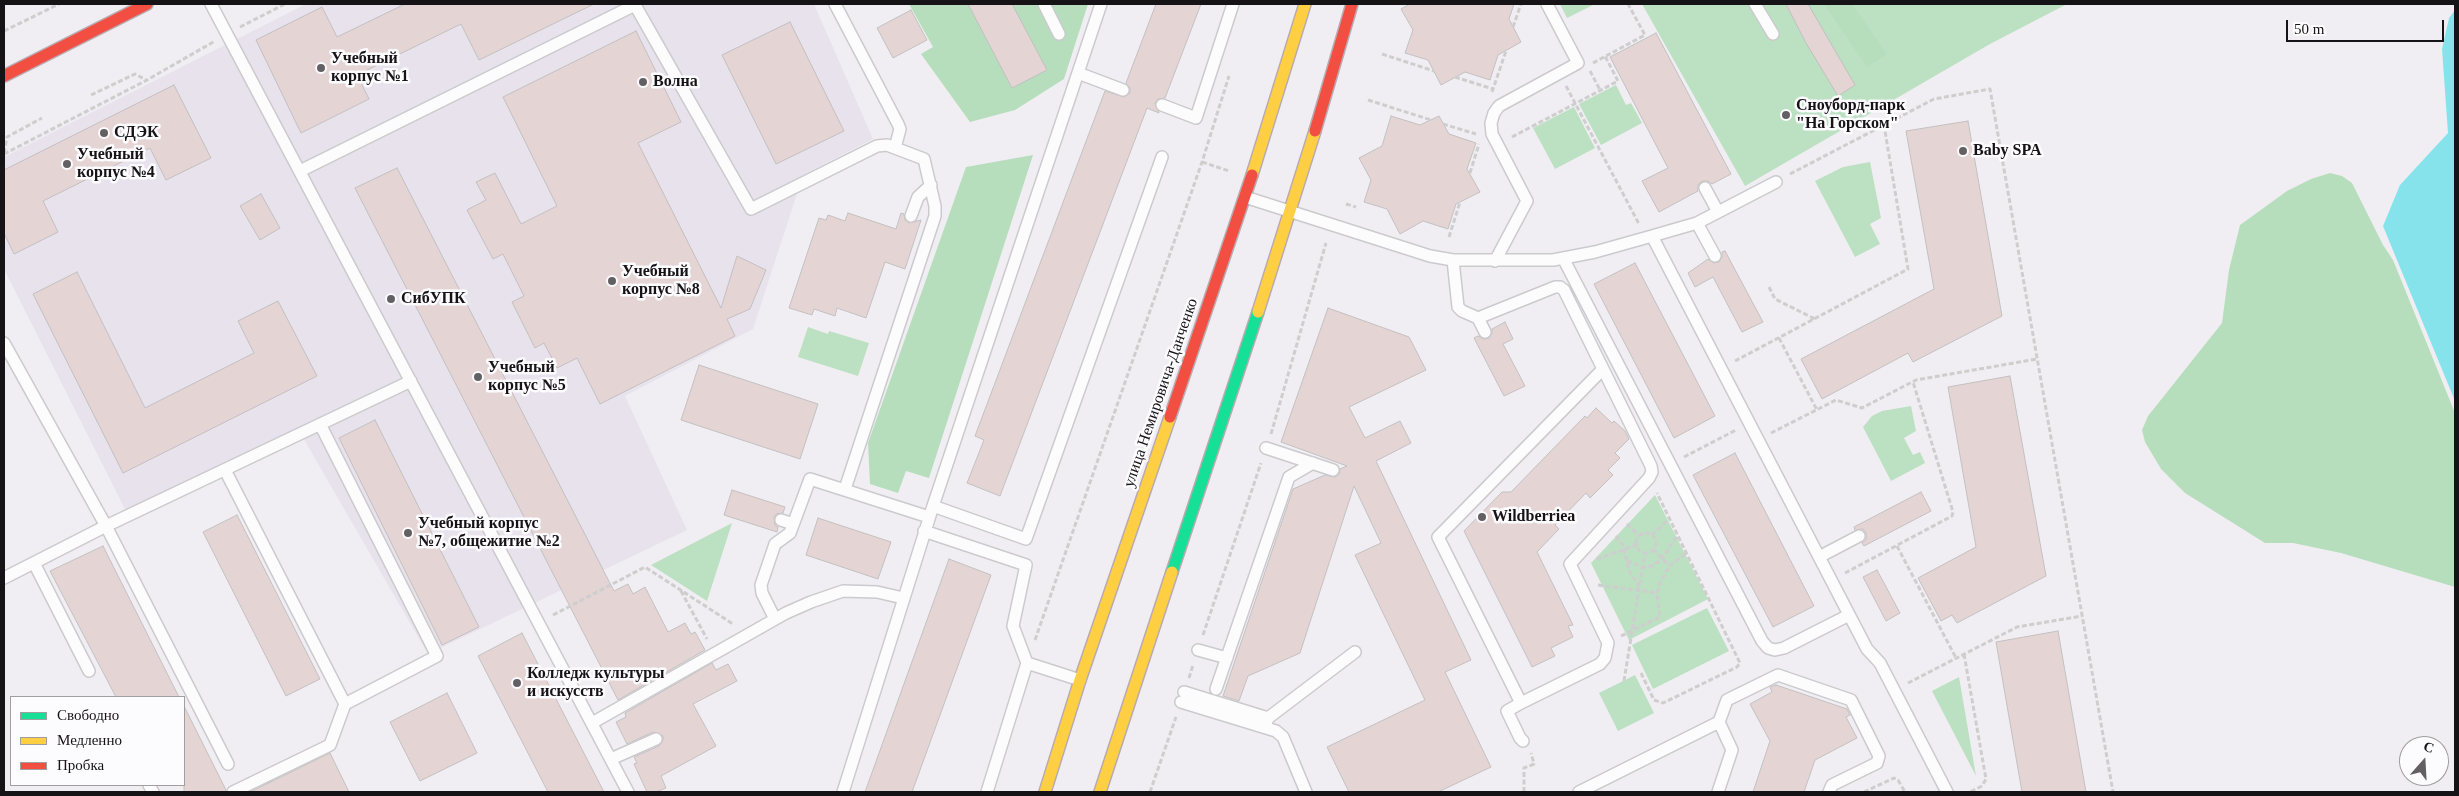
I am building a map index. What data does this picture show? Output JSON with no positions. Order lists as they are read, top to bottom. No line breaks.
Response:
{"streets":{"main road":["улица Немировича-Данченко"]},"places":["Учебный корпус №1","Волна","Сноуборд-парк \"На Горском\"","СДЭК","Baby SPA","Учебный корпус №4","Учебный корпус №8","СибУПК","Учебный корпус №5","Wildberriea","Учебный корпус №7, общежитие №2","Колледж культуры и искусств"],"legend":["Свободно","Медленно","Пробка"],"scale_bar":"50 m","north":"top"}
